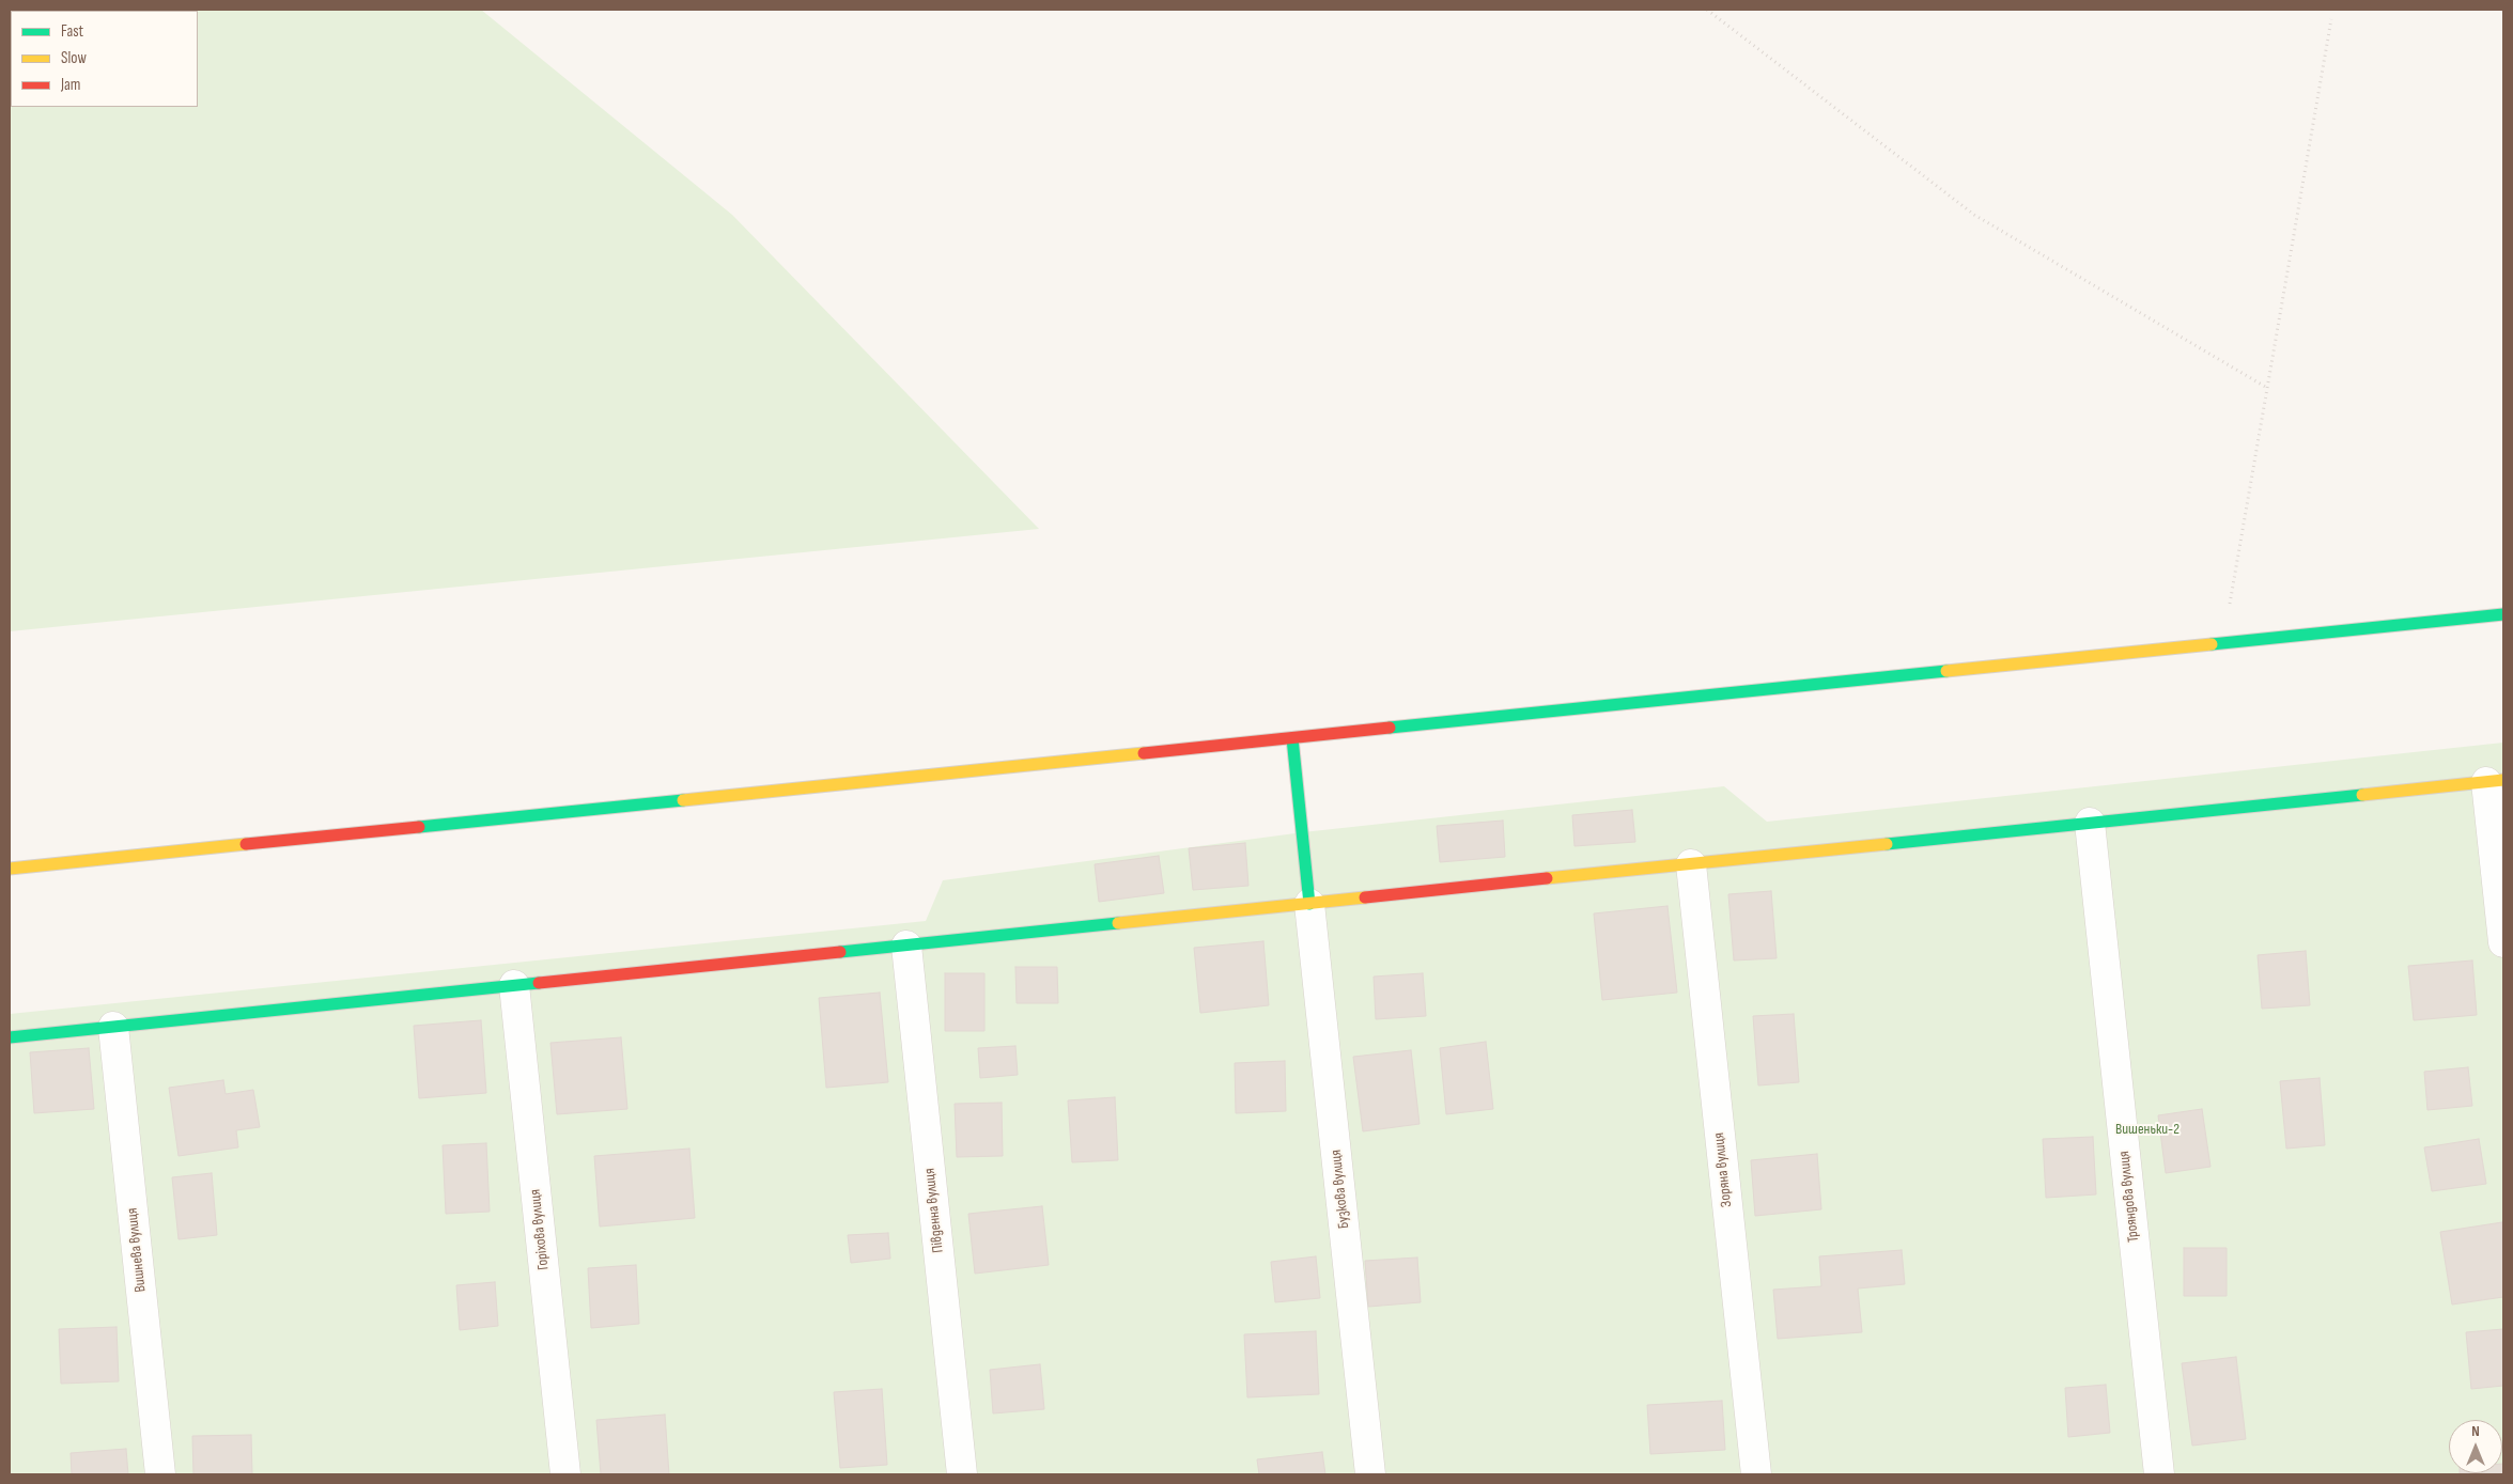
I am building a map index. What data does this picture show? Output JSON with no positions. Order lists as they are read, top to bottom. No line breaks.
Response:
{"streets":{"street":["Зоряна вулиця","Бузкова вулиця","Трояндова вулиця","Південна вулиця","Горіхова вулиця","Вишнева вулиця"]},"parks":["Вишеньки-2"],"legend":["Fast","Slow","Jam"],"north":"top"}
